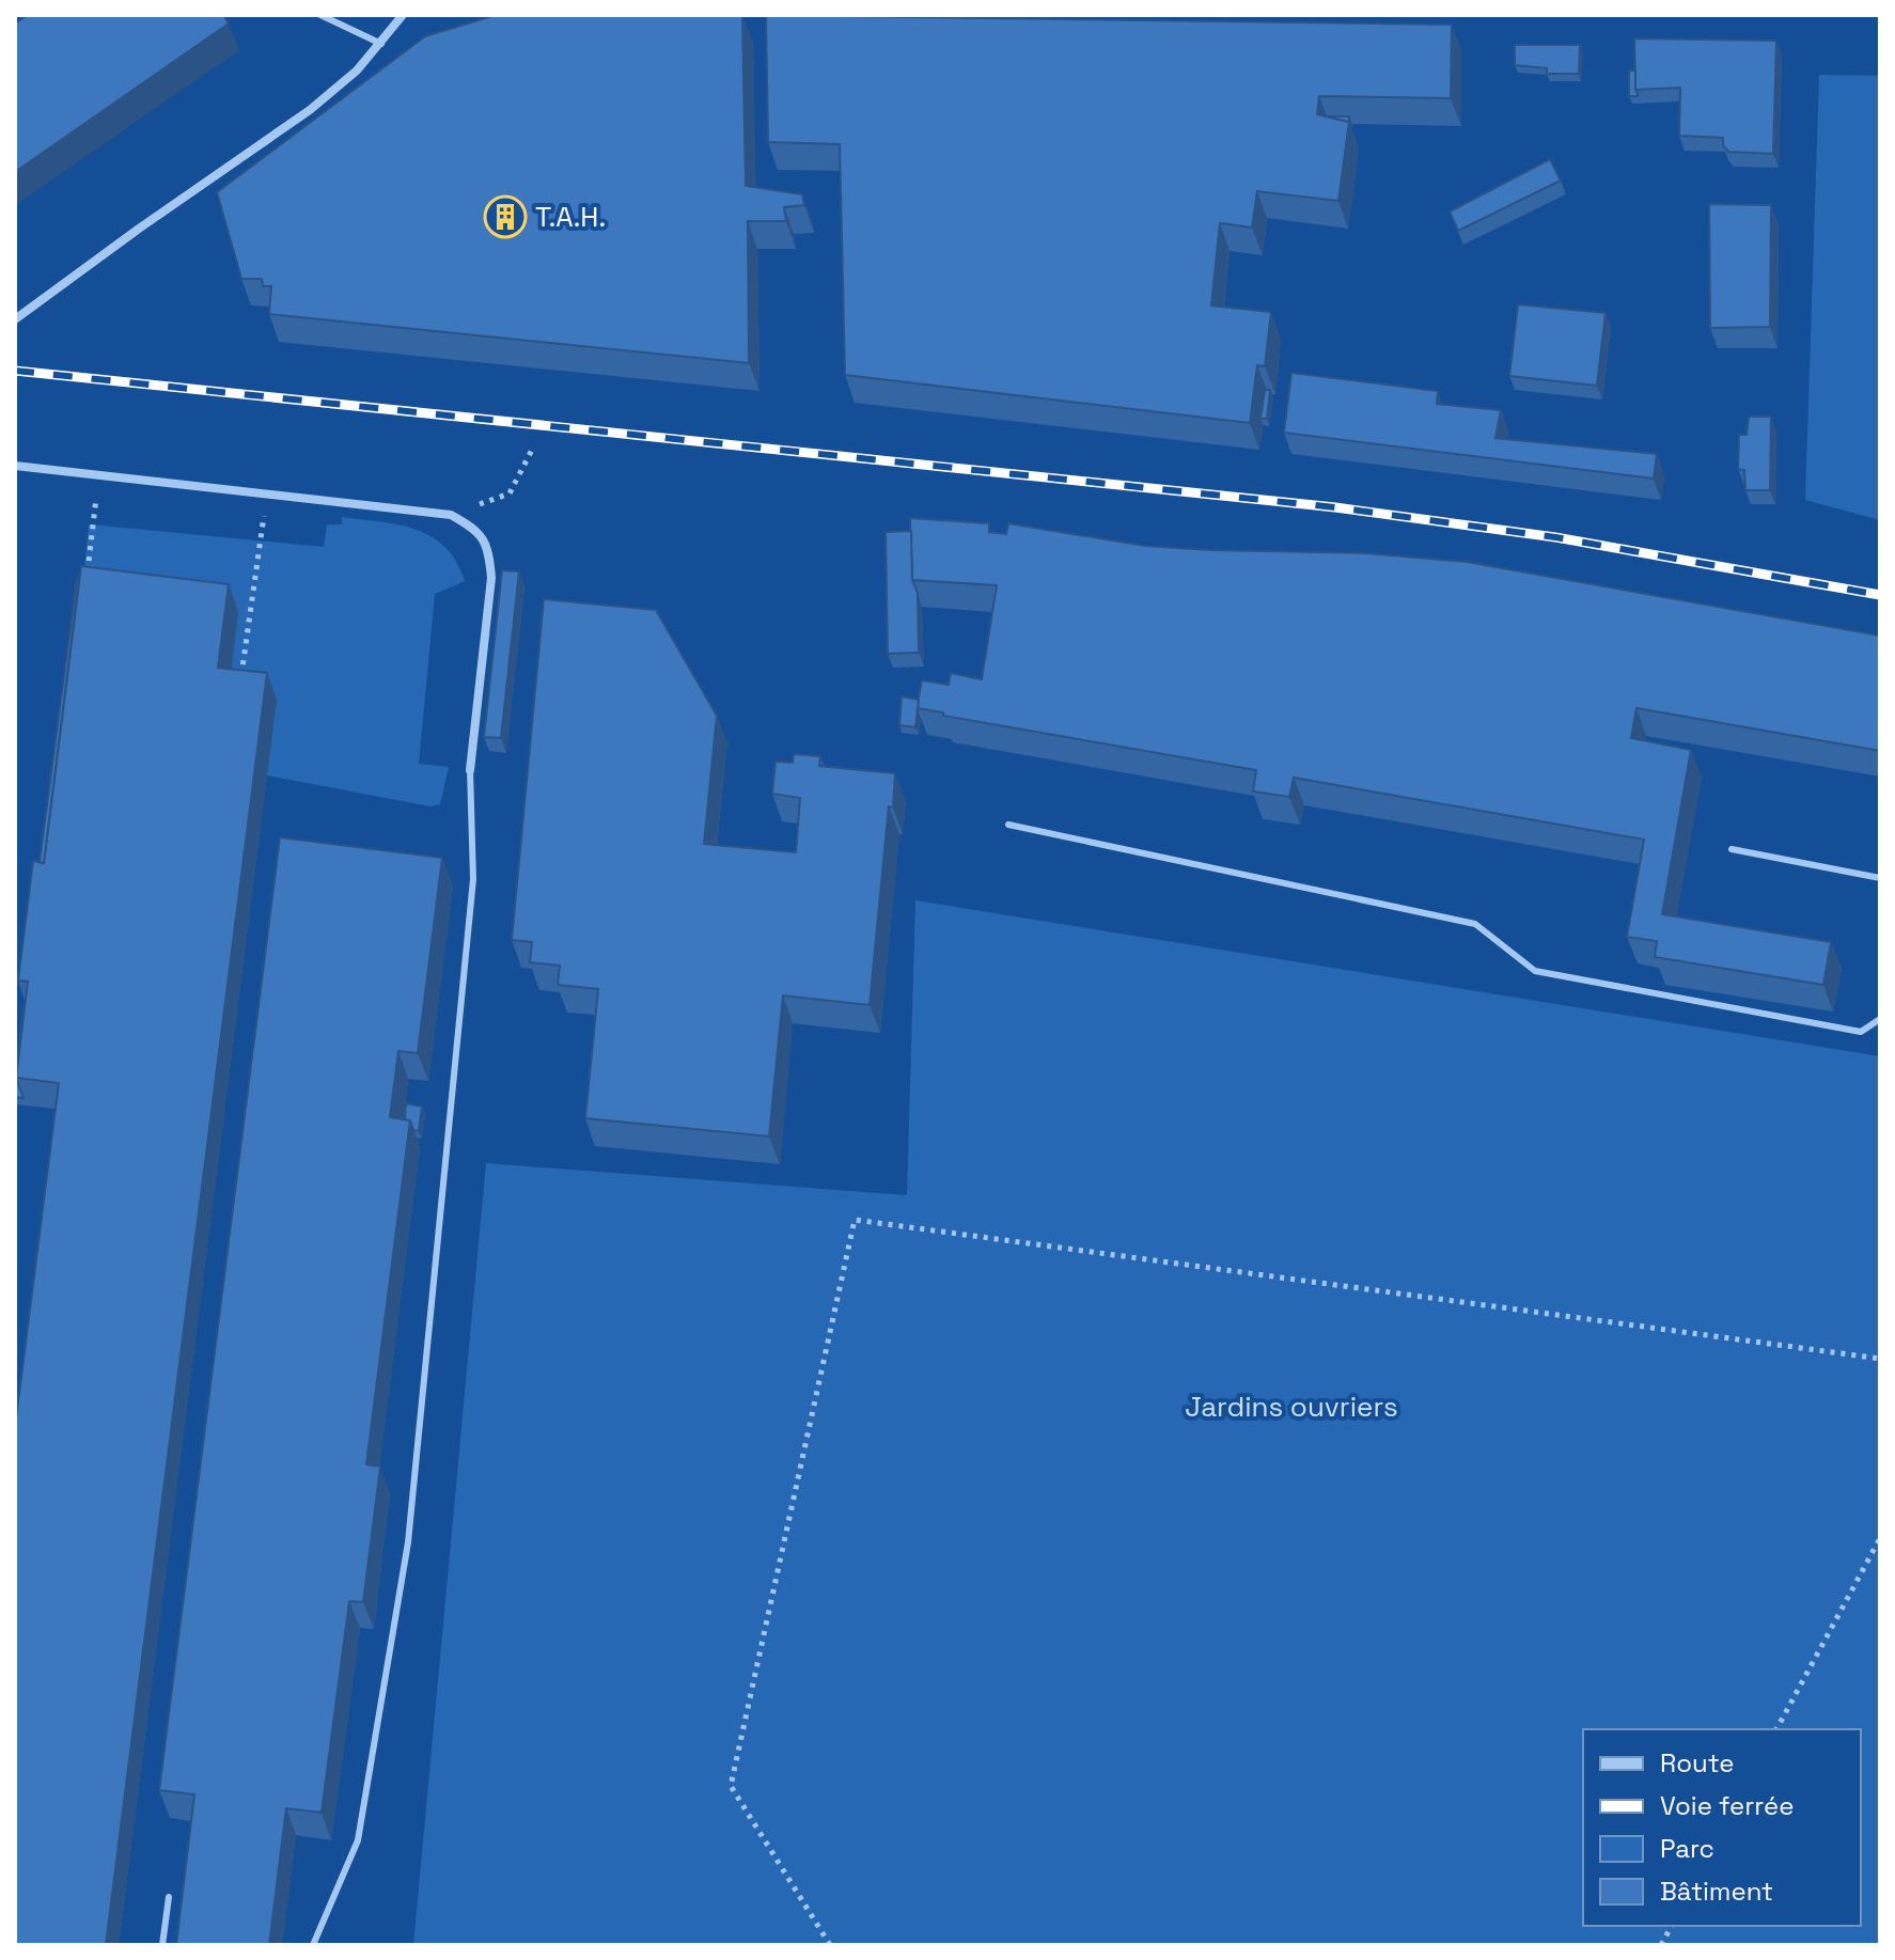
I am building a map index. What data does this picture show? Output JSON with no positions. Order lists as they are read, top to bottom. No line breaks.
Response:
{"parks":["Jardins ouvriers"],"places":{"building":["T.A.H."]},"legend":["Route","Voie ferrée","Parc","Bâtiment"]}
